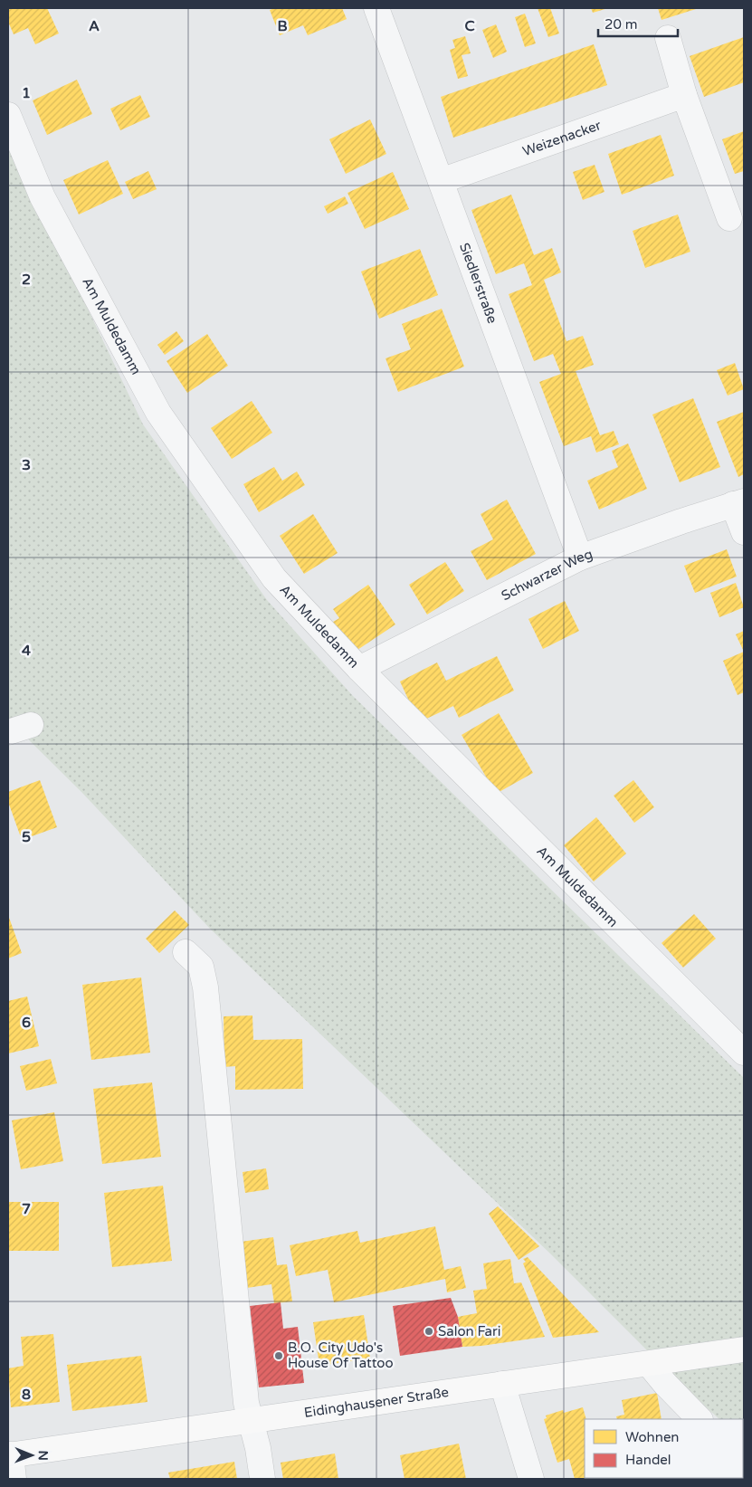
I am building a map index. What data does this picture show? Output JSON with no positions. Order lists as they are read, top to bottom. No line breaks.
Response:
{"streets":{"main road":["Eidinghausener Straße"],"street":["Weizenacker","Siedlerstraße","Am Muldedamm","Schwarzer Weg"]},"crossings":[["Weizenacker","Siedlerstraße"],["Siedlerstraße","Schwarzer Weg"],["Am Muldedamm","Schwarzer Weg"]],"places":["Salon Fari","B.O. City Udo's House Of Tattoo"],"legend":["Wohnen","Handel"],"scale_bar":"20 m","north":"right","grid":{"columns":["A","B","C"],"rows":["1","2","3","4","5","6","7","8"]}}
